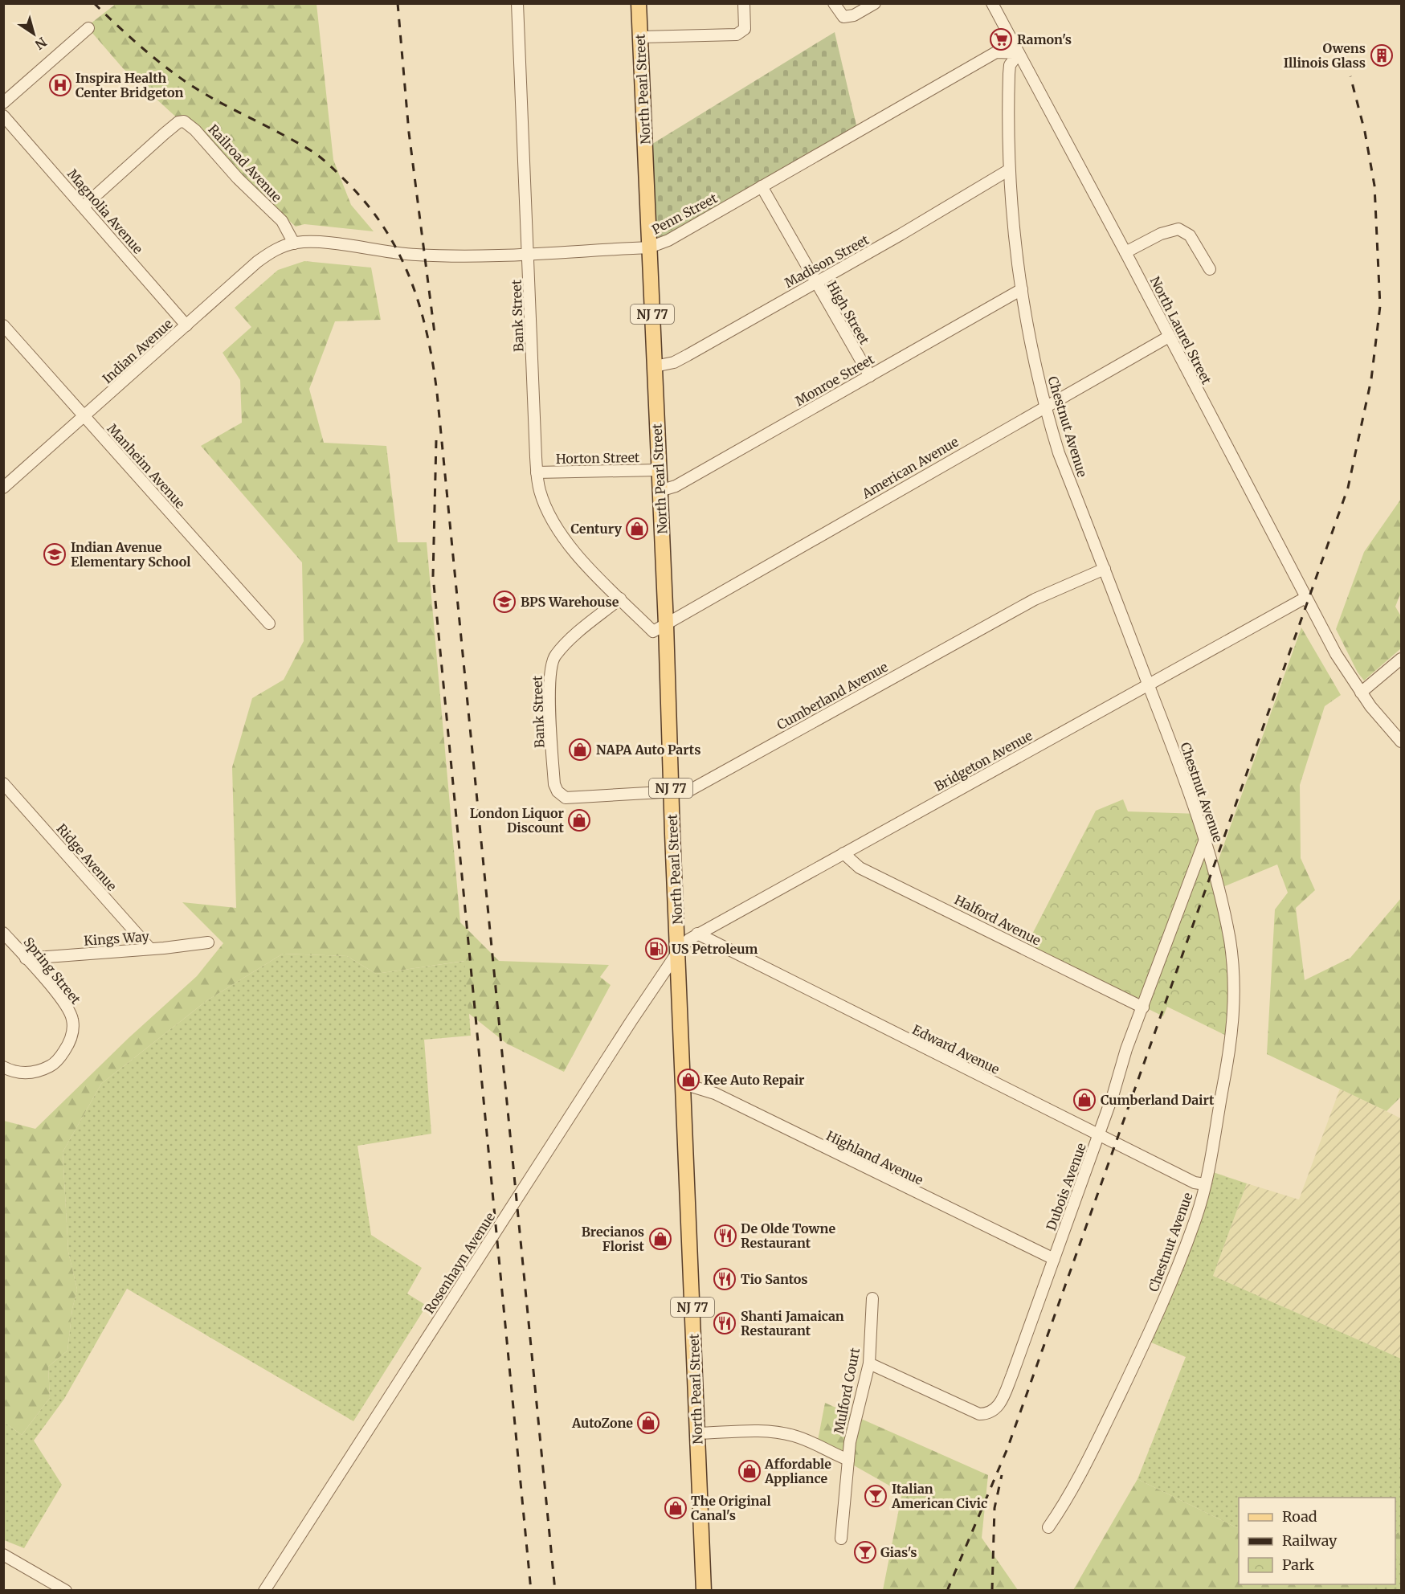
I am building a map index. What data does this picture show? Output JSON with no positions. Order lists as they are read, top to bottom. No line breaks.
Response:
{"streets":{"main road":["North Pearl Street","NJ 77"],"street":["Railroad Avenue","Magnolia Avenue","Penn Street","Madison Street","High Street","Bank Street","North Laurel Street","Indian Avenue","Monroe Street","Chestnut Avenue","Horton Street","Manheim Avenue","American Avenue","Cumberland Avenue","Bridgeton Avenue","Ridge Avenue","Halford Avenue","Kings Way","Spring Street","Edward Avenue","Highland Avenue","Dubois Avenue","Rosenhayn Avenue","Mulford Court"]},"crossings":[["North Pearl Street","Penn Street"],["North Pearl Street","Madison Street"],["North Pearl Street","Bank Street"],["North Pearl Street","Monroe Street"],["North Pearl Street","Horton Street"],["North Pearl Street","American Avenue"],["North Pearl Street","Cumberland Avenue"],["North Pearl Street","Bridgeton Avenue"],["North Pearl Street","Highland Avenue"],["North Pearl Street","Rosenhayn Avenue"],["Railroad Avenue","Magnolia Avenue"],["Railroad Avenue","Penn Street"],["Railroad Avenue","Indian Avenue"],["Magnolia Avenue","Indian Avenue"],["Penn Street","High Street"],["Penn Street","Bank Street"],["Penn Street","North Laurel Street"],["Penn Street","Indian Avenue"],["Penn Street","Chestnut Avenue"],["Madison Street","High Street"],["Madison Street","Chestnut Avenue"],["High Street","Monroe Street"],["Bank Street","Horton Street"],["Bank Street","American Avenue"],["Bank Street","Cumberland Avenue"],["North Laurel Street","Chestnut Avenue"],["North Laurel Street","American Avenue"],["North Laurel Street","Bridgeton Avenue"],["Indian Avenue","Manheim Avenue"],["Monroe Street","Chestnut Avenue"],["Chestnut Avenue","American Avenue"],["Chestnut Avenue","Cumberland Avenue"],["Chestnut Avenue","Bridgeton Avenue"],["Chestnut Avenue","Edward Avenue"],["Chestnut Avenue","Dubois Avenue"],["Bridgeton Avenue","Halford Avenue"],["Bridgeton Avenue","Edward Avenue"],["Bridgeton Avenue","Rosenhayn Avenue"],["Ridge Avenue","Kings Way"],["Halford Avenue","Dubois Avenue"],["Kings Way","Spring Street"],["Edward Avenue","Dubois Avenue"],["Highland Avenue","Dubois Avenue"],["Dubois Avenue","Mulford Court"]],"places":{"supermarket":["Ramon's"],"building":["Owens Illinois Glass"],"hospital":["Inspira Health Center Bridgeton"],"shop":["Century","NAPA Auto Parts","London Liquor Discount","Kee Auto Repair","Cumberland Dairt","Brecianos Florist","AutoZone","Affordable Appliance","The Original Canal's"],"school or university":["Indian Avenue Elementary School","BPS Warehouse"],"fuel station":["US Petroleum"],"restaurant":["De Olde Towne Restaurant","Tio Santos","Shanti Jamaican Restaurant"],"bar":["Italian American Civic","Gias's"]},"legend":["Road","Railway","Park"],"north":"bottom right"}
